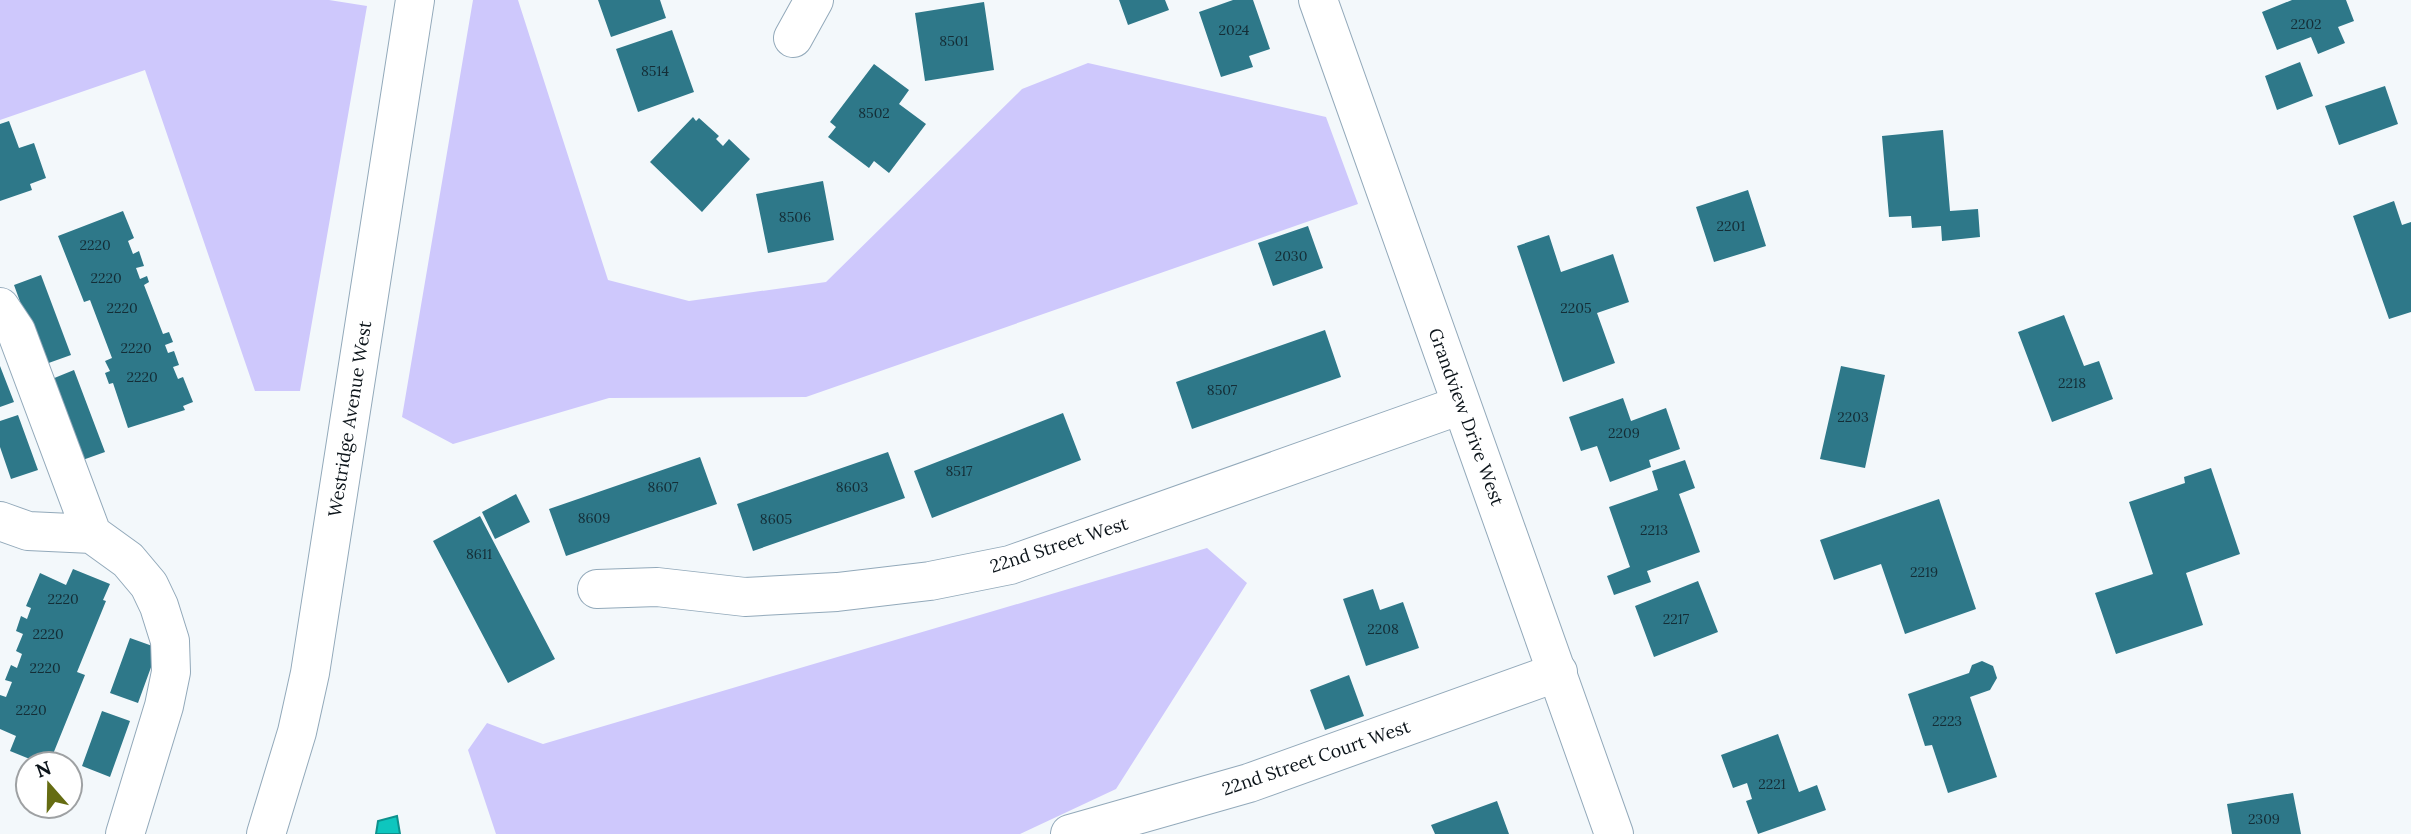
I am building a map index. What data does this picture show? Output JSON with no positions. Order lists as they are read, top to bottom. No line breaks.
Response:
{"streets":{"street":["Grandview Drive West","Westridge Avenue West","22nd Street West","22nd Street Court West"]},"crossings":[["Grandview Drive West","22nd Street West"],["Grandview Drive West","22nd Street Court West"]],"house_numbers":["2202","2024","8501","8514","8502","8506","2201","2220","2030","2220","2220","2205","2220","2220","2218","8507","2203","2209","8517","8607","8603","8609","8605","2213","8611","2219","2220","2217","2208","2220","2220","2220","2223","2221","2309"],"north":"top"}
